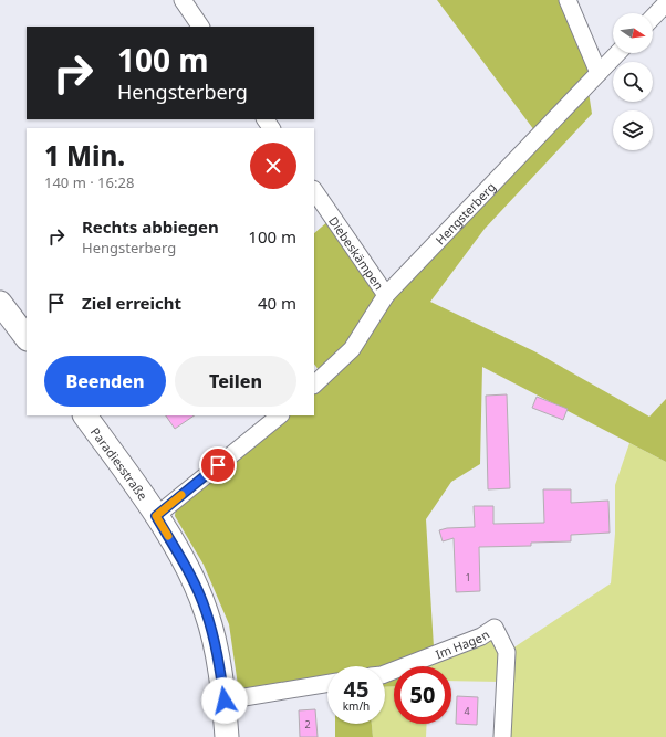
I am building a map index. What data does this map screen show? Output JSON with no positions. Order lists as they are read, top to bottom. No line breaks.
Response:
{"streets":{"main road":["Paradiesstraße"],"street":["Hengsterberg","Diebeskämpen","Im Hagen"]},"crossings":[["Hengsterberg","Diebeskämpen"]],"house_numbers":["1","4","2"],"north":"right","page":{"turn":["100 m","Hengsterberg"],"heading":["1 Min.","140 m · 16:28"],"list":[{"name":"Rechts abbiegen","note":"Hengsterberg","value":"100 m"},{"name":"Ziel erreicht","value":"40 m"}],"buttons":["Beenden","Teilen"],"speed":"45 km/h","limit":"50"}}
